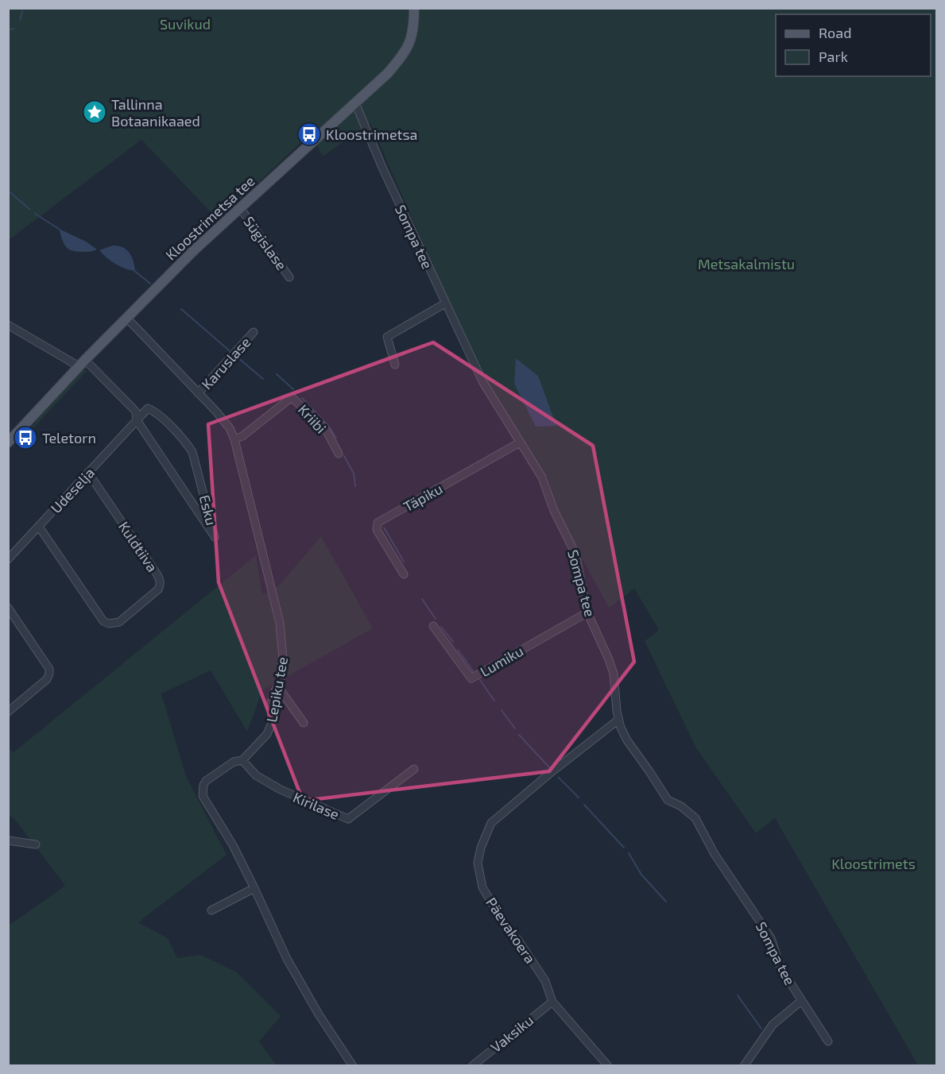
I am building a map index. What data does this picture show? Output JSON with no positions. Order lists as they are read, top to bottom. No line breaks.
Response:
{"streets":{"main road":["Kloostrimetsa tee"],"street":["Sompa tee","Sügislase","Karuslase","Kriibi","Udeselja","Täpiku","Esku","Kuldtiiva","Lumiku","Lepiku tee","Kirilase","Päevakoera","Vaksiku"]},"crossings":[["Kloostrimetsa tee","Sompa tee"],["Kloostrimetsa tee","Sügislase"],["Kloostrimetsa tee","Esku"],["Kloostrimetsa tee","Lepiku tee"],["Sompa tee","Täpiku"],["Sompa tee","Lumiku"],["Sompa tee","Päevakoera"],["Karuslase","Lepiku tee"],["Kriibi","Lepiku tee"],["Udeselja","Esku"],["Udeselja","Kuldtiiva"],["Lepiku tee","Kirilase"],["Päevakoera","Vaksiku"]],"parks":["Suvikud","Metsakalmistu","Kloostrimets"],"places":{"place":["Tallinna Botaanikaaed"],"bus stop":["Kloostrimetsa","Teletorn"]},"legend":["Road","Park"]}
